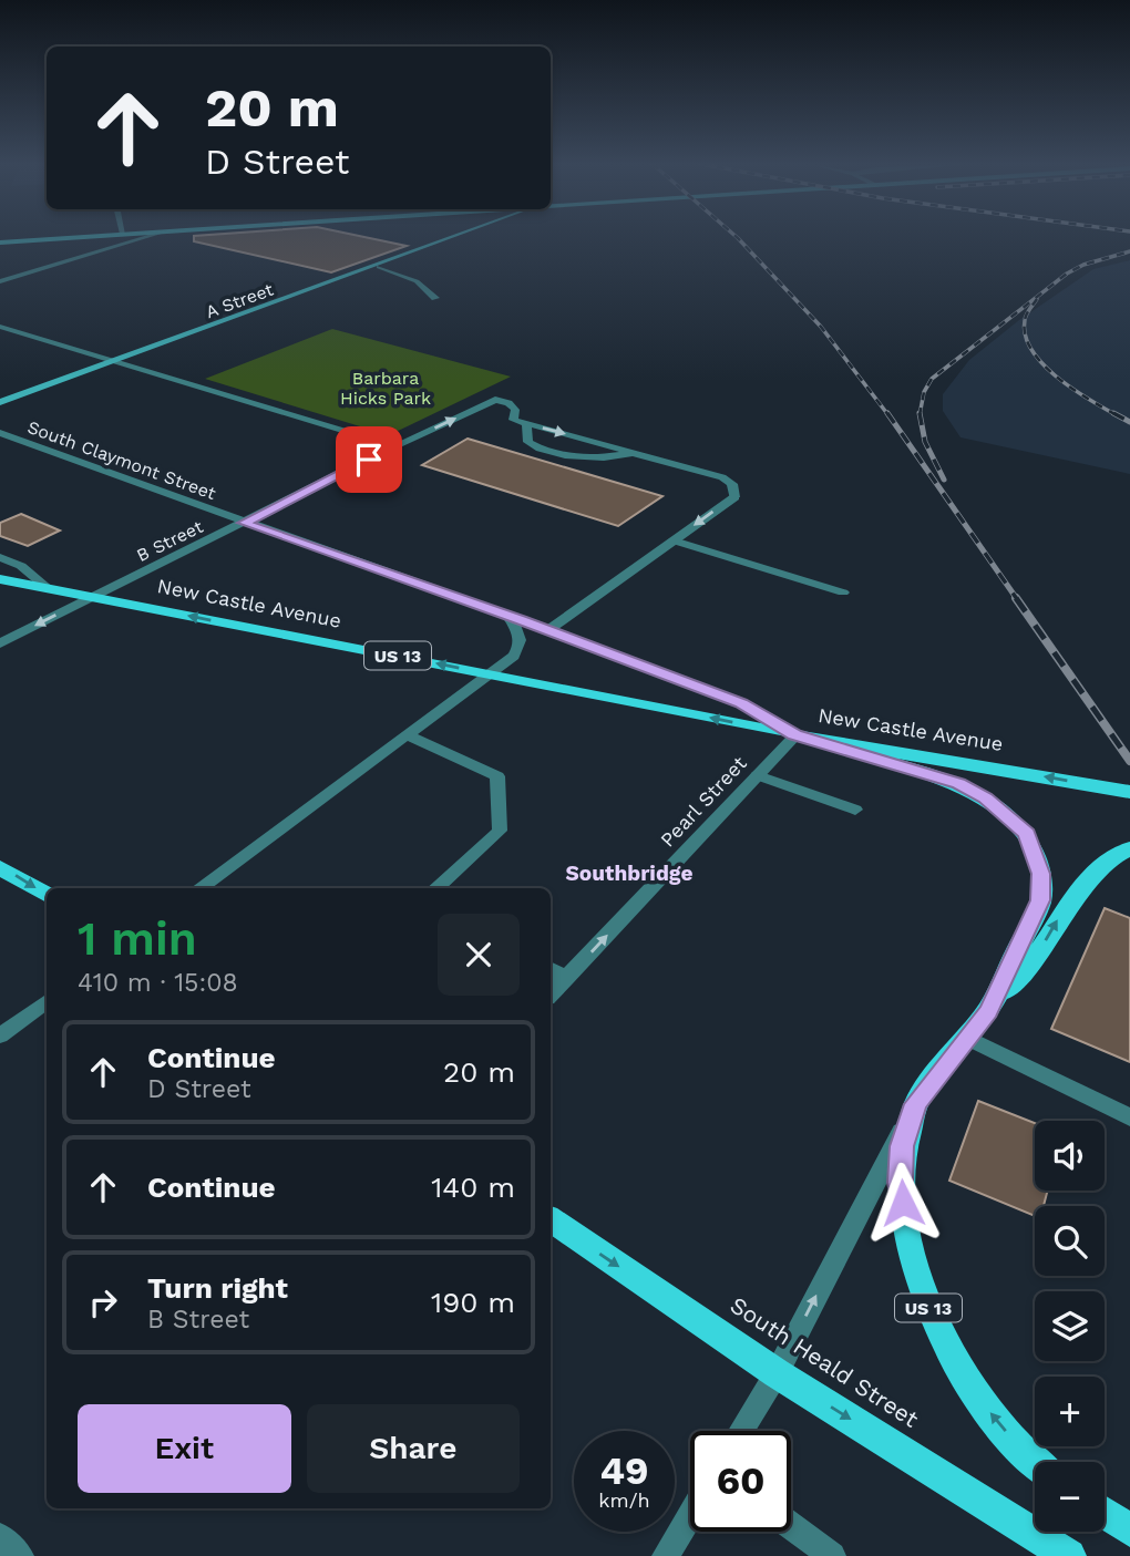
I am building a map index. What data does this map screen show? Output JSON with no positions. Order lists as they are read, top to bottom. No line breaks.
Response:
{"streets":{"main road":["A Street","New Castle Avenue","US 13","South Heald Street"],"street":["South Claymont Street","B Street","Pearl Street"]},"crossings":[["South Claymont Street","B Street"],["South Claymont Street","New Castle Avenue"],["South Claymont Street","US 13"],["South Claymont Street","Pearl Street"],["B Street","New Castle Avenue"],["New Castle Avenue","US 13"],["New Castle Avenue","Pearl Street"],["US 13","Pearl Street"]],"one_way":["New Castle Avenue","Pearl Street","South Heald Street"],"districts":["Southbridge"],"parks":["Barbara Hicks Park"],"page":{"turn":["20 m","D Street"],"heading":["1 min","410 m · 15:08"],"list":[{"name":"Continue","note":"D Street","value":"20 m"},{"name":"Continue","value":"140 m"},{"name":"Turn right","note":"B Street","value":"190 m"}],"map_buttons":["+","−"],"buttons":["Exit","Share"],"speed":"49 km/h","limit":"60"}}
